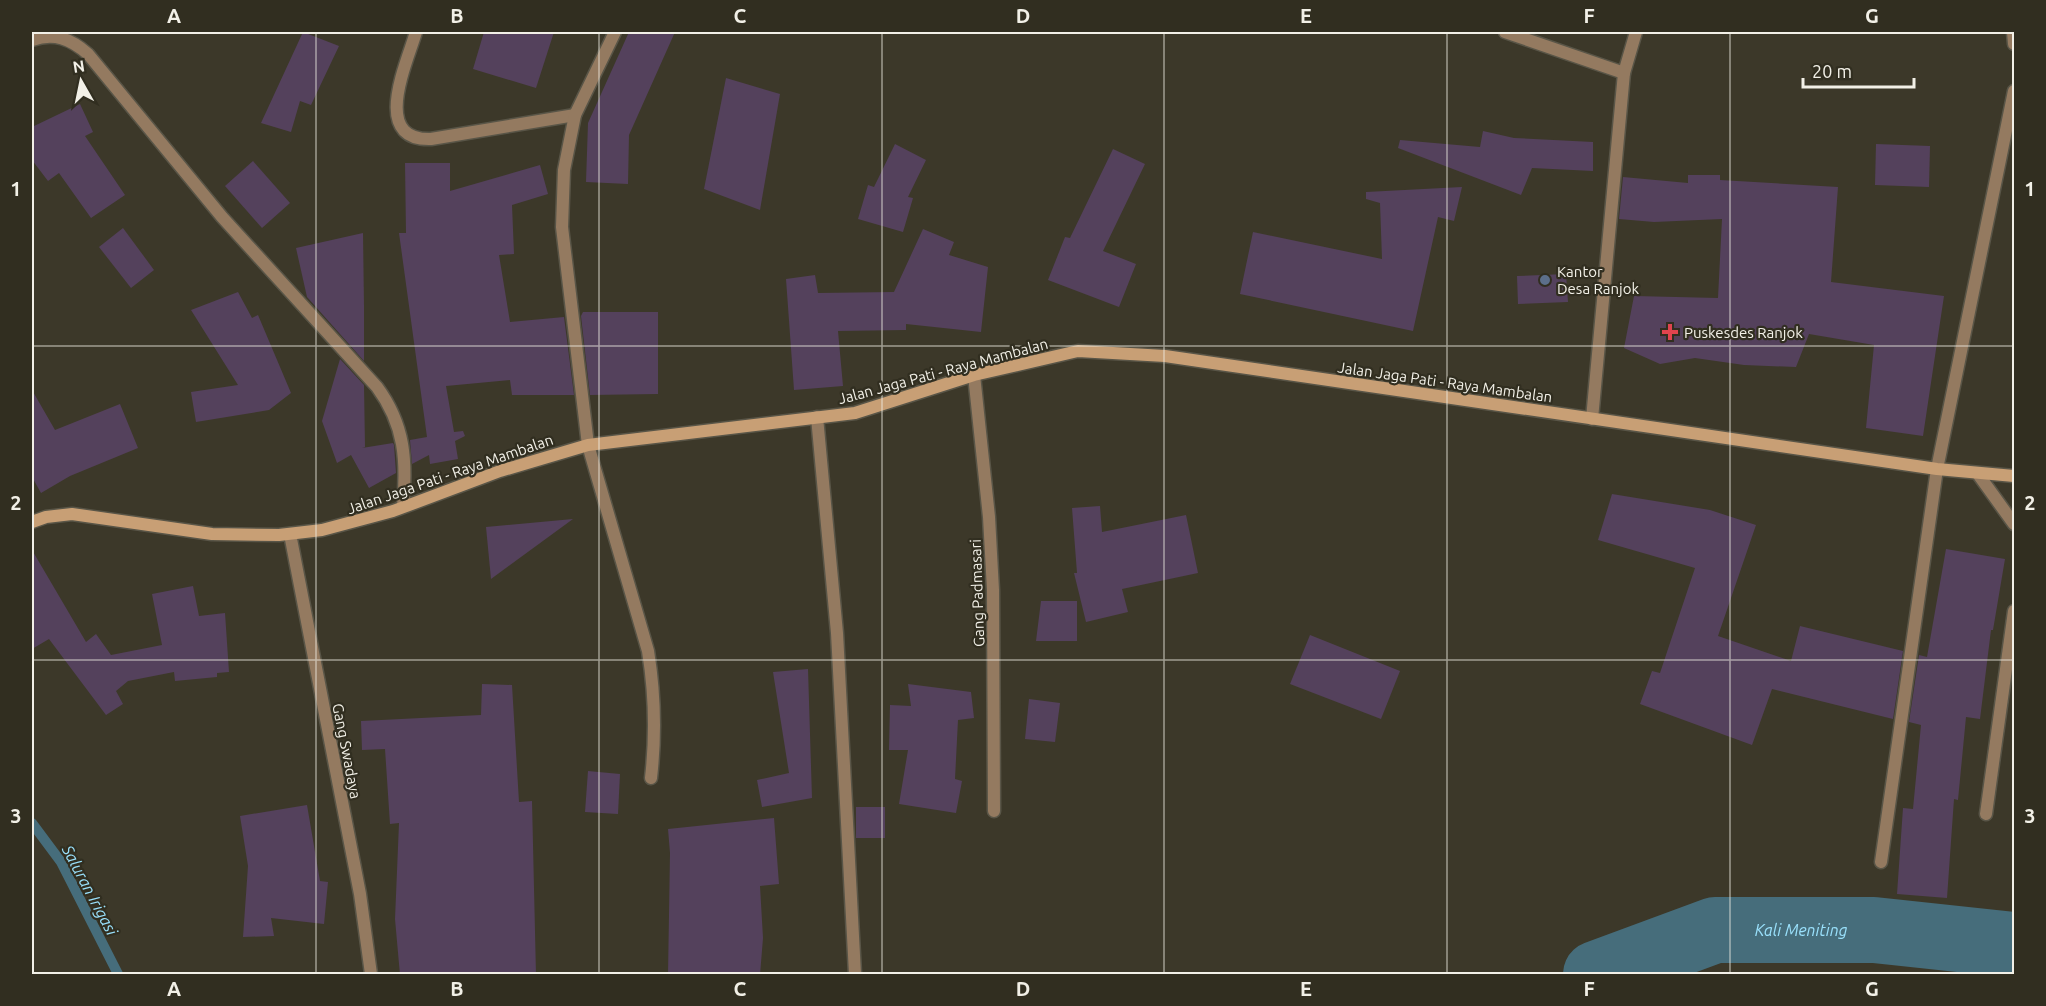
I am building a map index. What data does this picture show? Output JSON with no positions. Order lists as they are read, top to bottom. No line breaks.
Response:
{"streets":{"street":["Jalan Jaga Pati - Raya Mambalan","Gang Padmasari","Gang Swadaya"]},"crossings":[["Jalan Jaga Pati - Raya Mambalan","Gang Padmasari"],["Jalan Jaga Pati - Raya Mambalan","Gang Swadaya"]],"water":["Saluran Irigasi","Kali Meniting"],"places":{"other":["Kantor Desa Ranjok"],"health":["Puskesdes Ranjok"]},"scale_bar":"20 m","north":"top","grid":{"columns":["A","B","C","D","E","F","G"],"rows":["1","2","3"]}}
